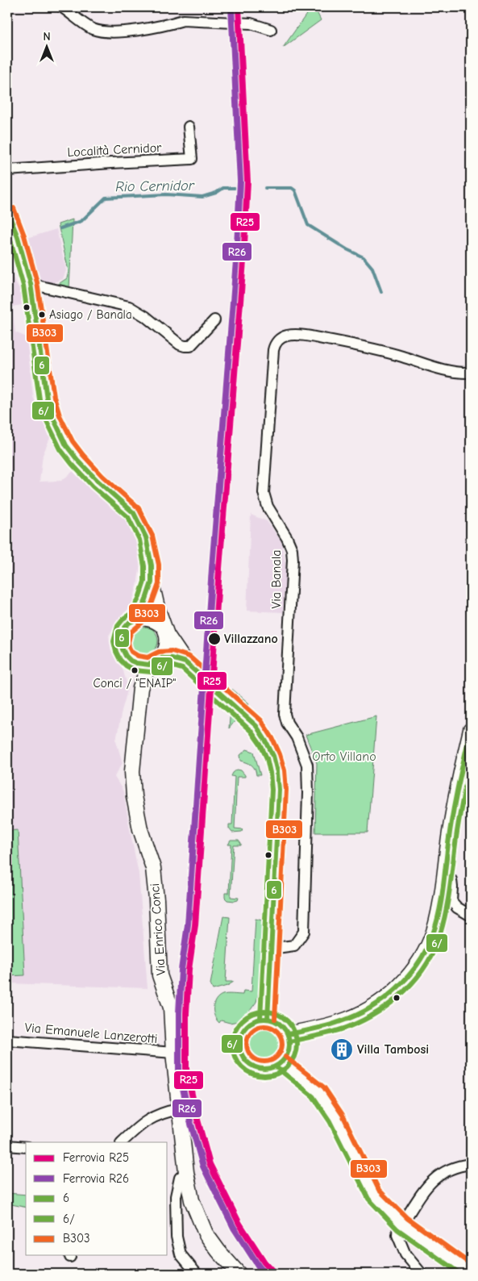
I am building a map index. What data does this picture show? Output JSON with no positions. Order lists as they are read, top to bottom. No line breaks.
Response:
{"streets":{"main road":["Via Enrico Conci"],"street":["Località Cernidor","Via Banala","Via Emanuele Lanzerotti"]},"crossings":[["Via Enrico Conci","Via Emanuele Lanzerotti"]],"water":["Rio Cernidor"],"parks":["Orto Villano"],"places":{"other":["Asiago / Banala","Villazzano","Conci / \"ENAIP\""],"building":["Villa Tambosi"]},"lines":["rail line R25","rail line R26","transit line B303","transit line 6","transit line 6/"],"legend":["Ferrovia R25","Ferrovia R26","6","6/","B303"],"north":"top"}
